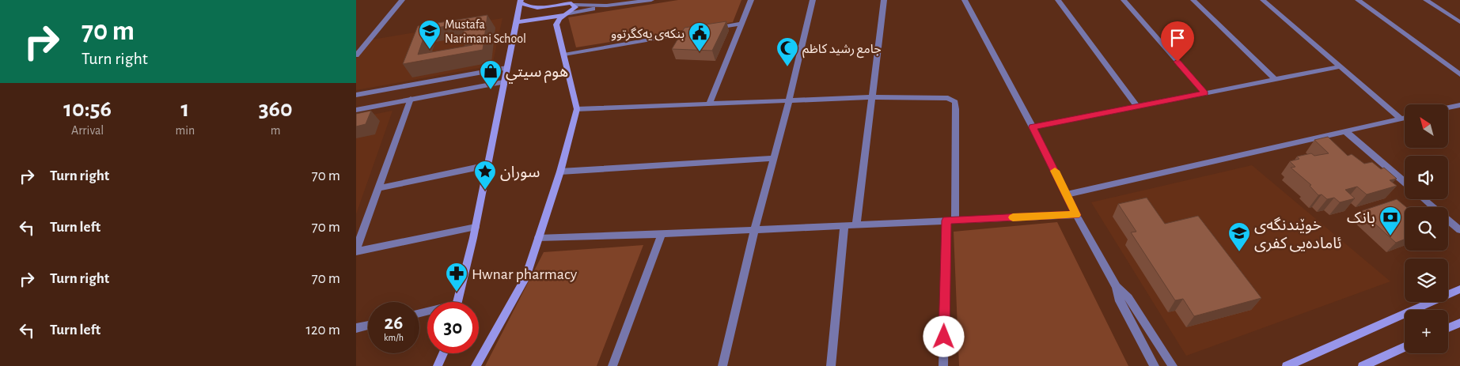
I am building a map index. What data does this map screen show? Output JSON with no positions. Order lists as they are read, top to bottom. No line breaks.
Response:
{"places":{"school or university":["Mustafa Narimani School","خوێندنگەی ئامادەیی کفری"],"public building":["بنکەی یەکگرتوو"],"mosque":["جامع رشيد كاظم"],"shop":["هوم سيتي"],"place":["سوران"],"bank":["بانک"],"pharmacy":["Hwnar pharmacy"]},"north":"top left","page":{"turn":["70 m","Turn right"],"eta":["10:56","Arrival","1","min","360","m"],"map_buttons":"+","list":[{"name":"Turn right","value":"70 m"},{"name":"Turn left","value":"70 m"},{"name":"Turn right","value":"70 m"},{"name":"Turn left","value":"120 m"}],"speed":"26 km/h","limit":"30"}}
